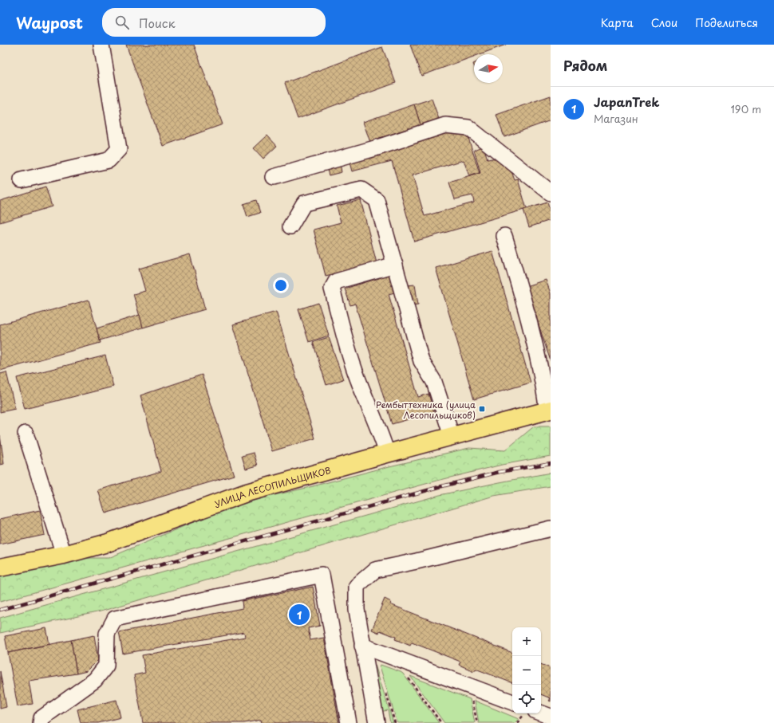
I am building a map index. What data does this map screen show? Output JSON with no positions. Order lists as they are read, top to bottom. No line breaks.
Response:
{"streets":{"main road":["УЛИЦА ЛЕСОПИЛЬЩИКОВ"]},"places":{"transit":["Рембыттехника (улица Лесопильщиков)"]},"north":"right","page":{"header":"Waypost","search":"Поиск","nav":["Карта","Слои","Поделиться"],"heading":"Рядом","list":[{"mark":"1","name":"JapanTrek","note":"Магазин","value":"190 m"}],"pins":"1","map_buttons":["+","−"]}}
